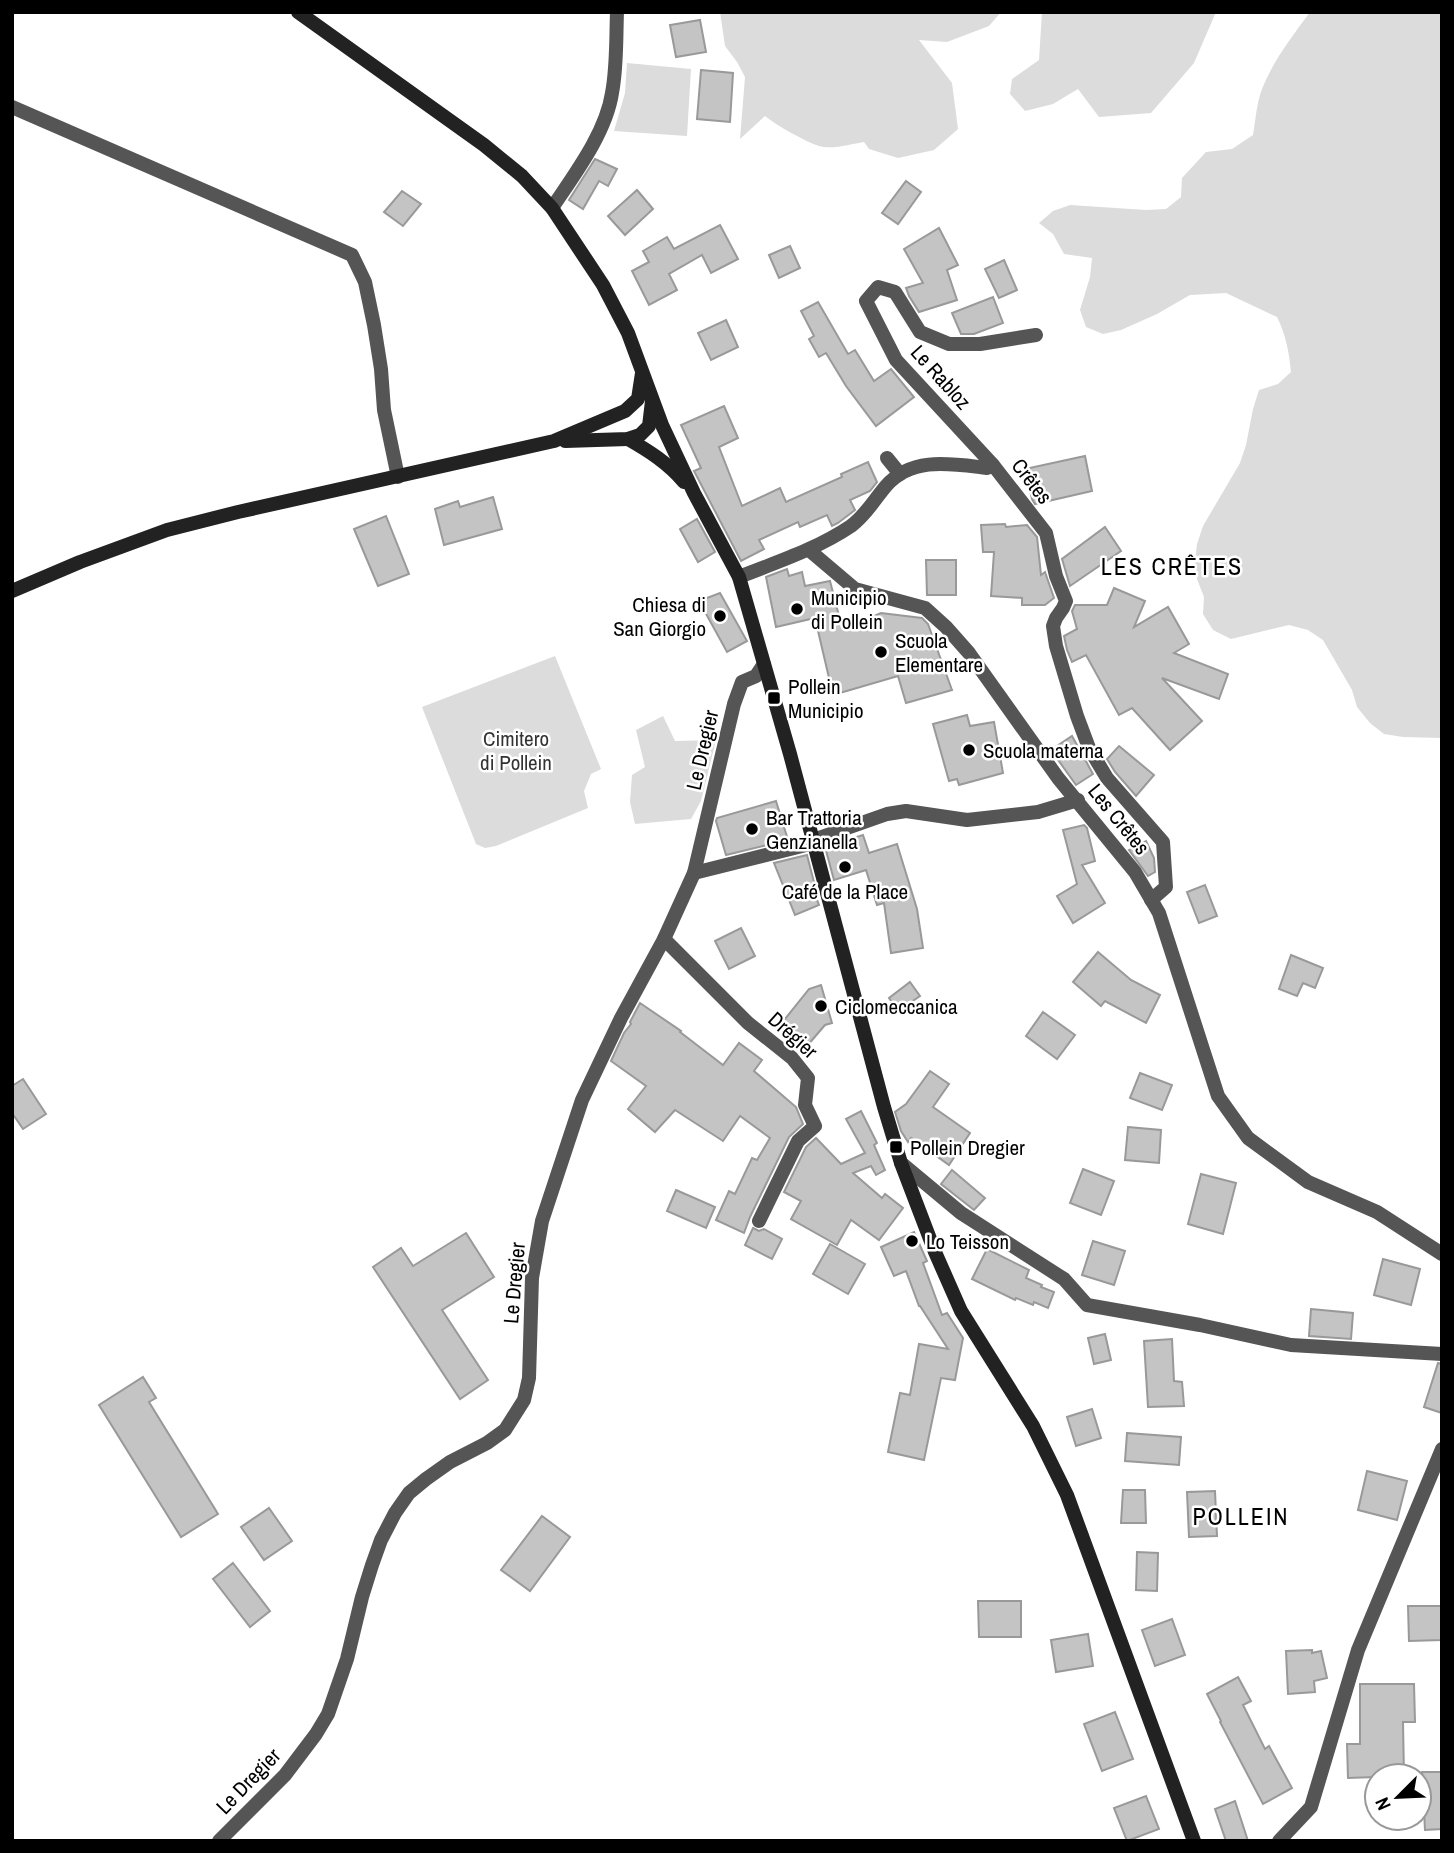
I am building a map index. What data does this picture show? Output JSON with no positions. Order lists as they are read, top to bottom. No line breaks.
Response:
{"streets":{"street":["Le Rabloz","Crêtes","Le Dregier","Les Crêtes","Drégier"]},"crossings":[["Le Rabloz","Crêtes"],["Crêtes","Les Crêtes"],["Le Dregier","Drégier"]],"districts":["LES CRÊTES","POLLEIN"],"parks":["Cimitero di Pollein"],"places":{"other":["Municipio di Pollein","Chiesa di San Giorgio","Scuola Elementare","Scuola materna","Bar Trattoria Genzianella","Café de la Place","Ciclomeccanica","Lo Teisson"],"transit":["Pollein Municipio","Pollein Dregier"]},"north":"bottom left"}
